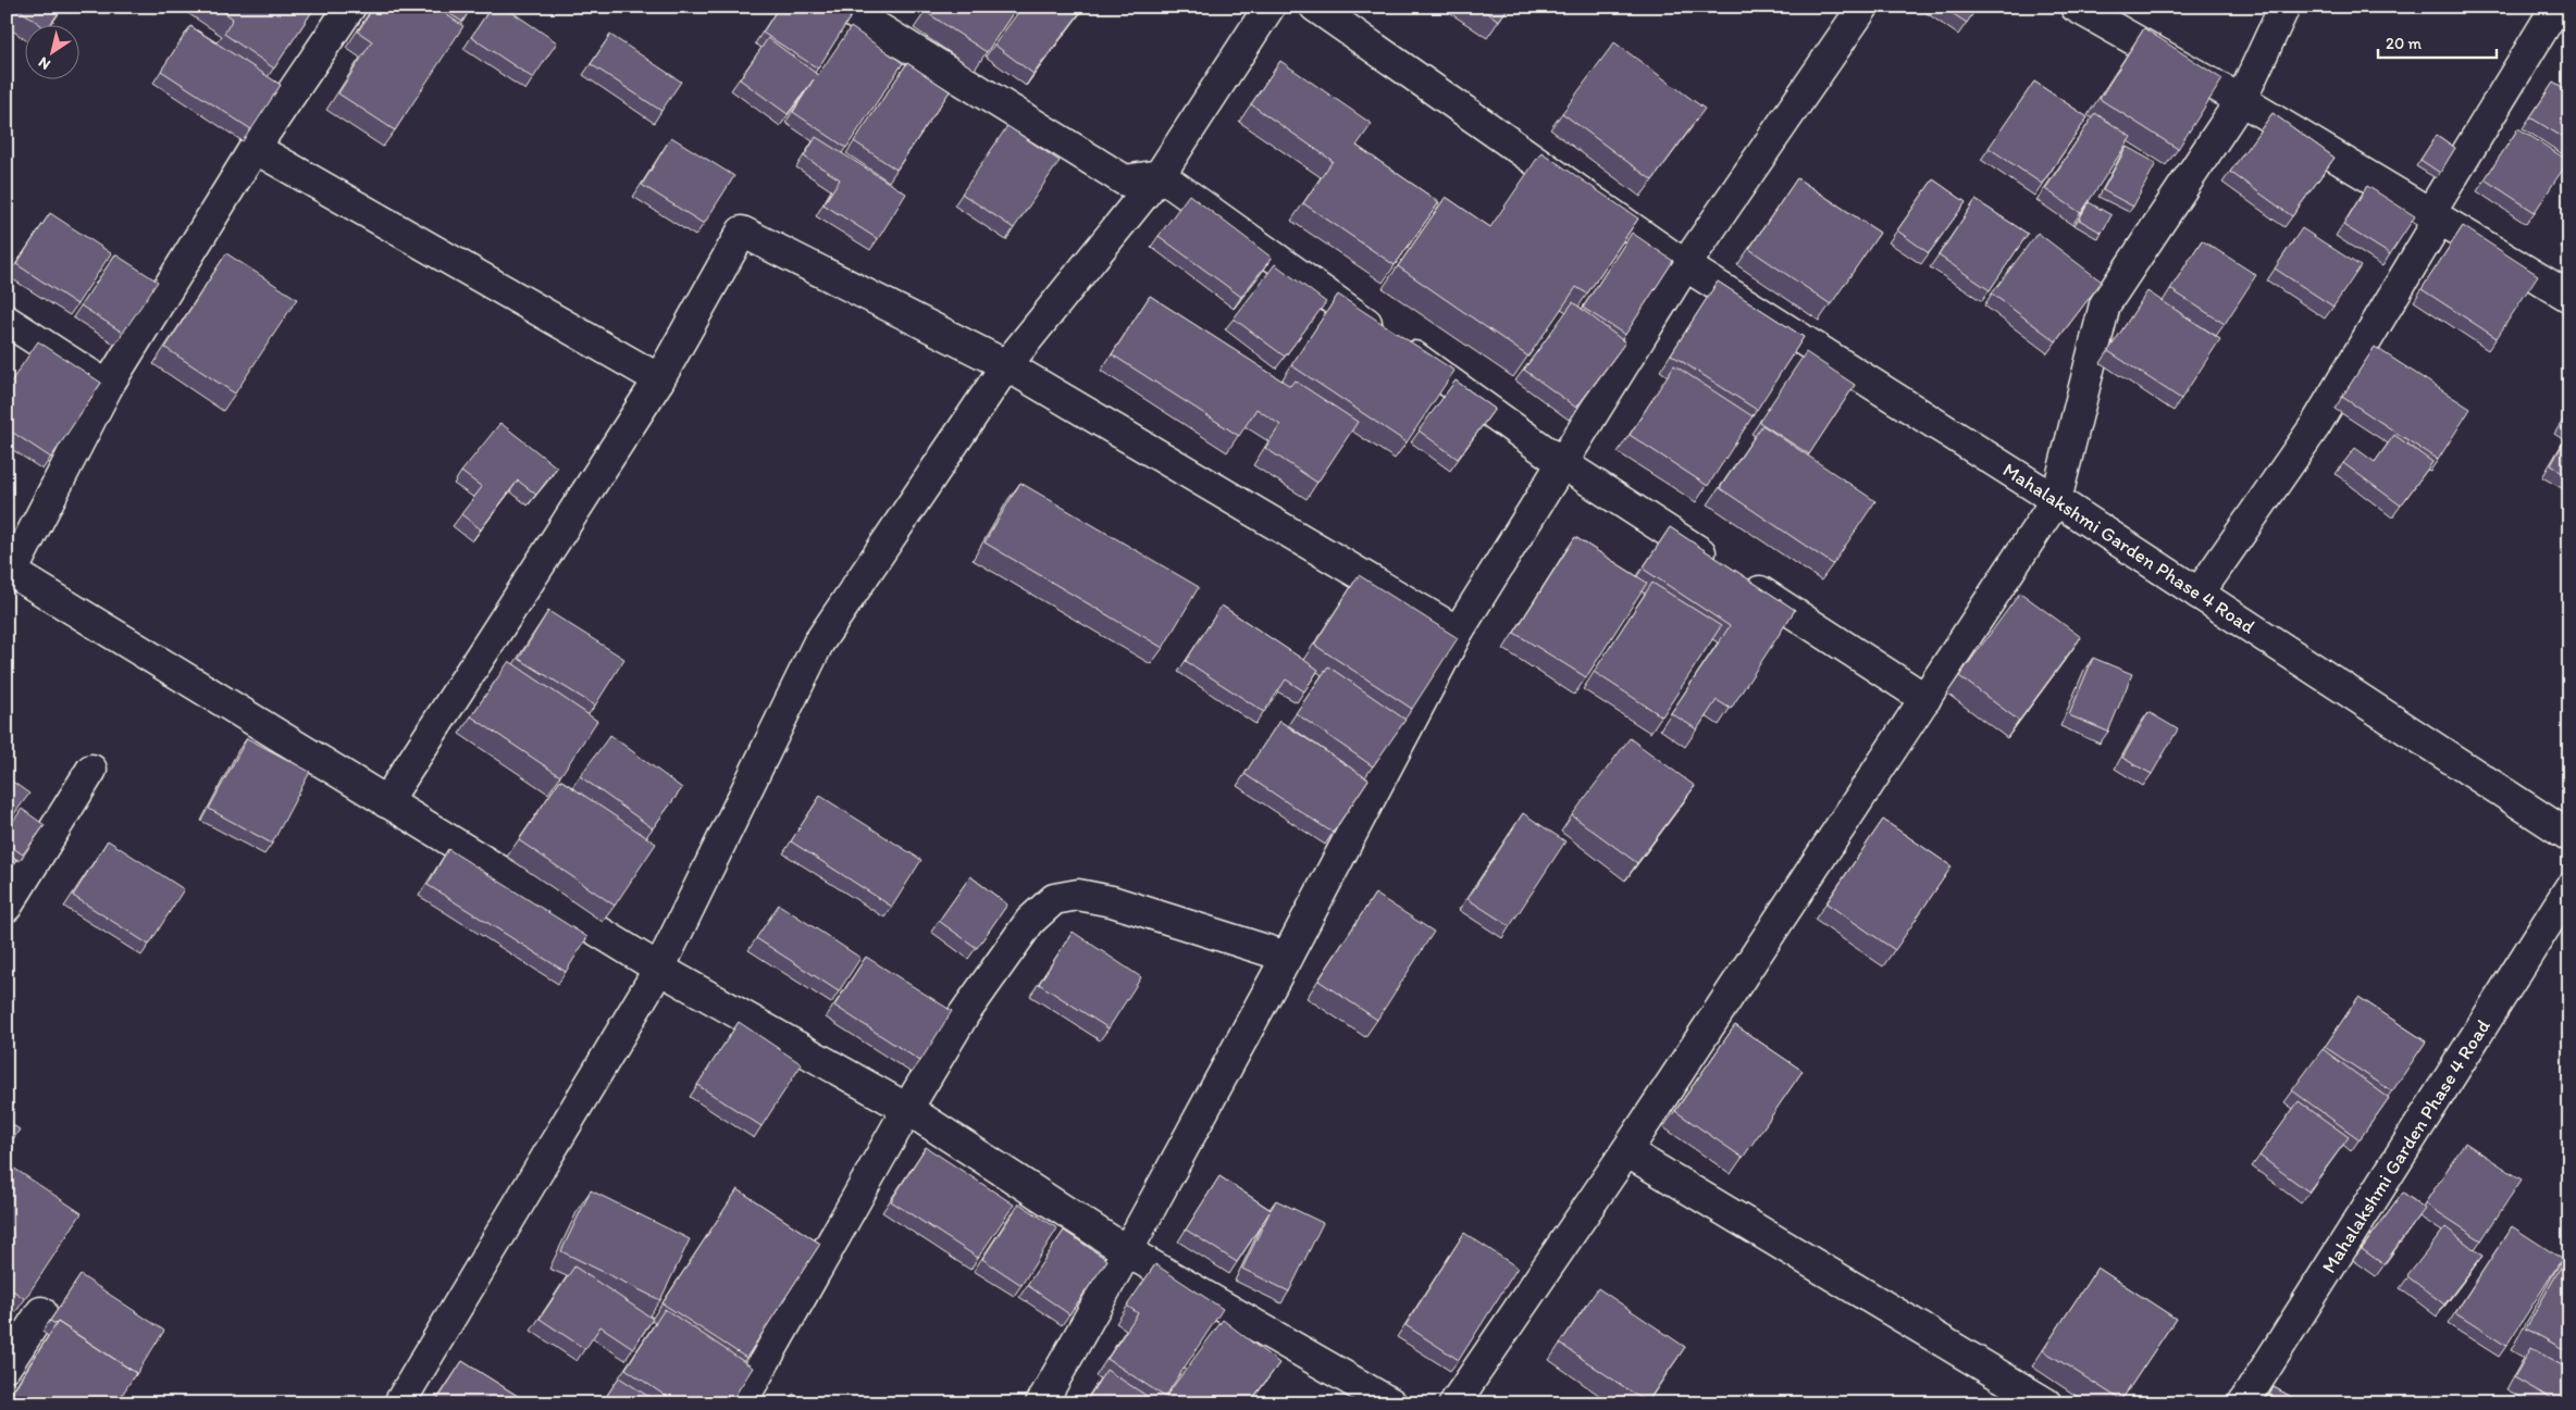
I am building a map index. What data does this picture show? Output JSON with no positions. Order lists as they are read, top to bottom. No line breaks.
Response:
{"streets":{"street":["Mahalakshmi Garden Phase 4 Road"]},"scale_bar":"20 m","north":"bottom left"}
